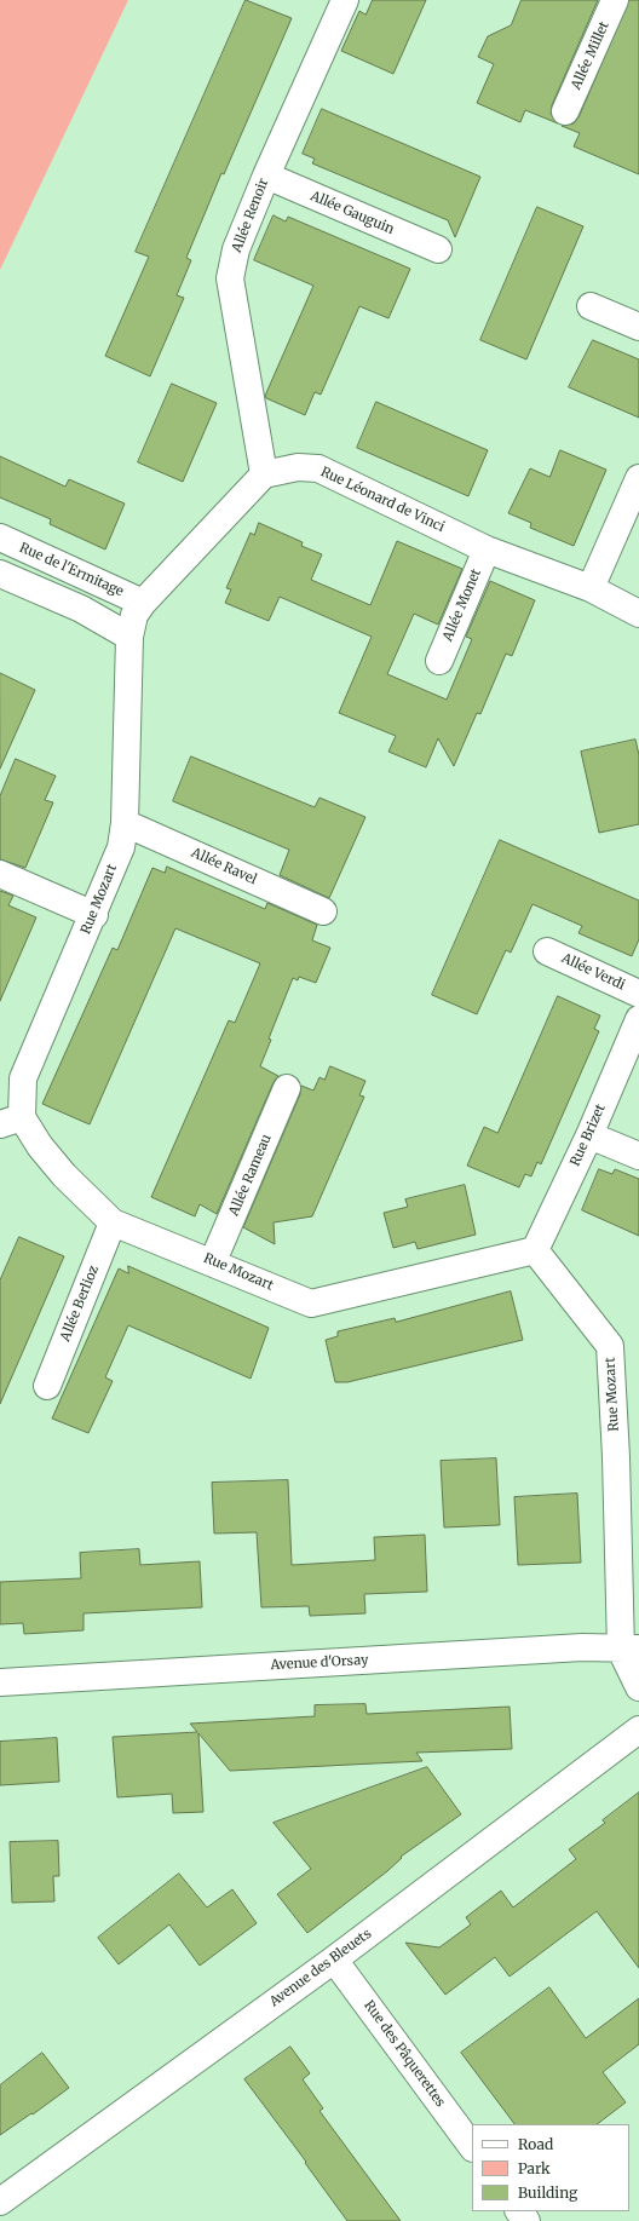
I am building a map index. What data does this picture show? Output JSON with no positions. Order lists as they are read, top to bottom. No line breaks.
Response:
{"streets":{"street":["Allée Millet","Allée Gauguin","Allée Renoir","Rue Léonard de Vinci","Rue de l'Ermitage","Allée Monet","Allée Ravel","Rue Mozart","Allée Verdi","Rue Brizet","Allée Rameau","Allée Berlioz","Avenue d'Orsay","Avenue des Bleuets","Rue des Pâquerettes"]},"crossings":[["Allée Gauguin","Allée Renoir"],["Allée Renoir","Rue Léonard de Vinci"],["Rue Léonard de Vinci","Allée Monet"],["Allée Ravel","Rue Mozart"],["Rue Mozart","Rue Brizet"],["Rue Mozart","Allée Rameau"],["Rue Mozart","Allée Berlioz"],["Rue Mozart","Avenue d'Orsay"],["Avenue des Bleuets","Rue des Pâquerettes"]],"legend":["Road","Park","Building"]}
